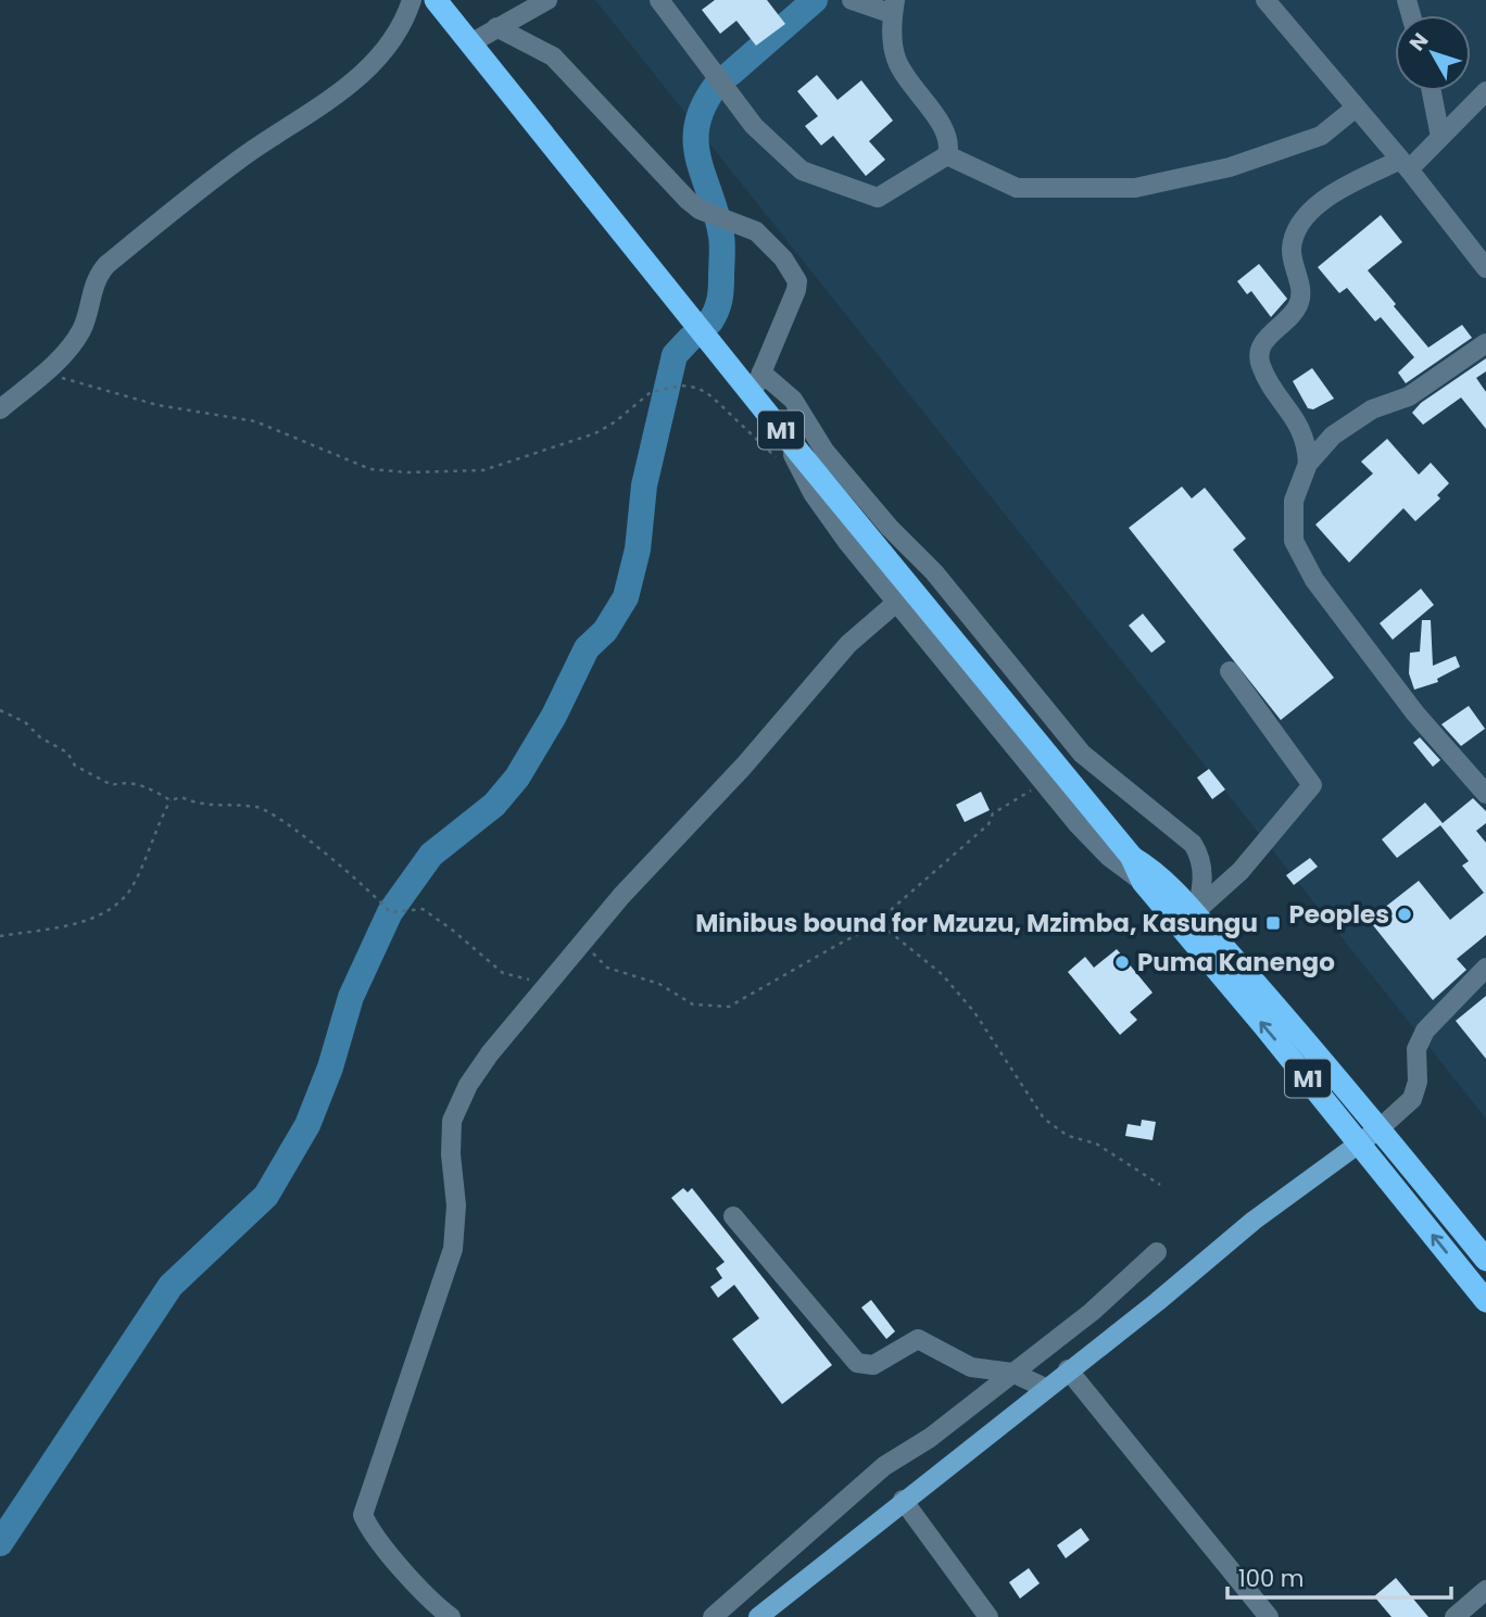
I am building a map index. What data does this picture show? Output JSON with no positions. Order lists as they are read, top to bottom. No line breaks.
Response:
{"streets":{"highway":["M1"]},"places":{"other":["Peoples","Puma Kanengo"],"transit":["Minibus bound for Mzuzu, Mzimba, Kasungu"]},"scale_bar":"100 m","north":"top left"}
